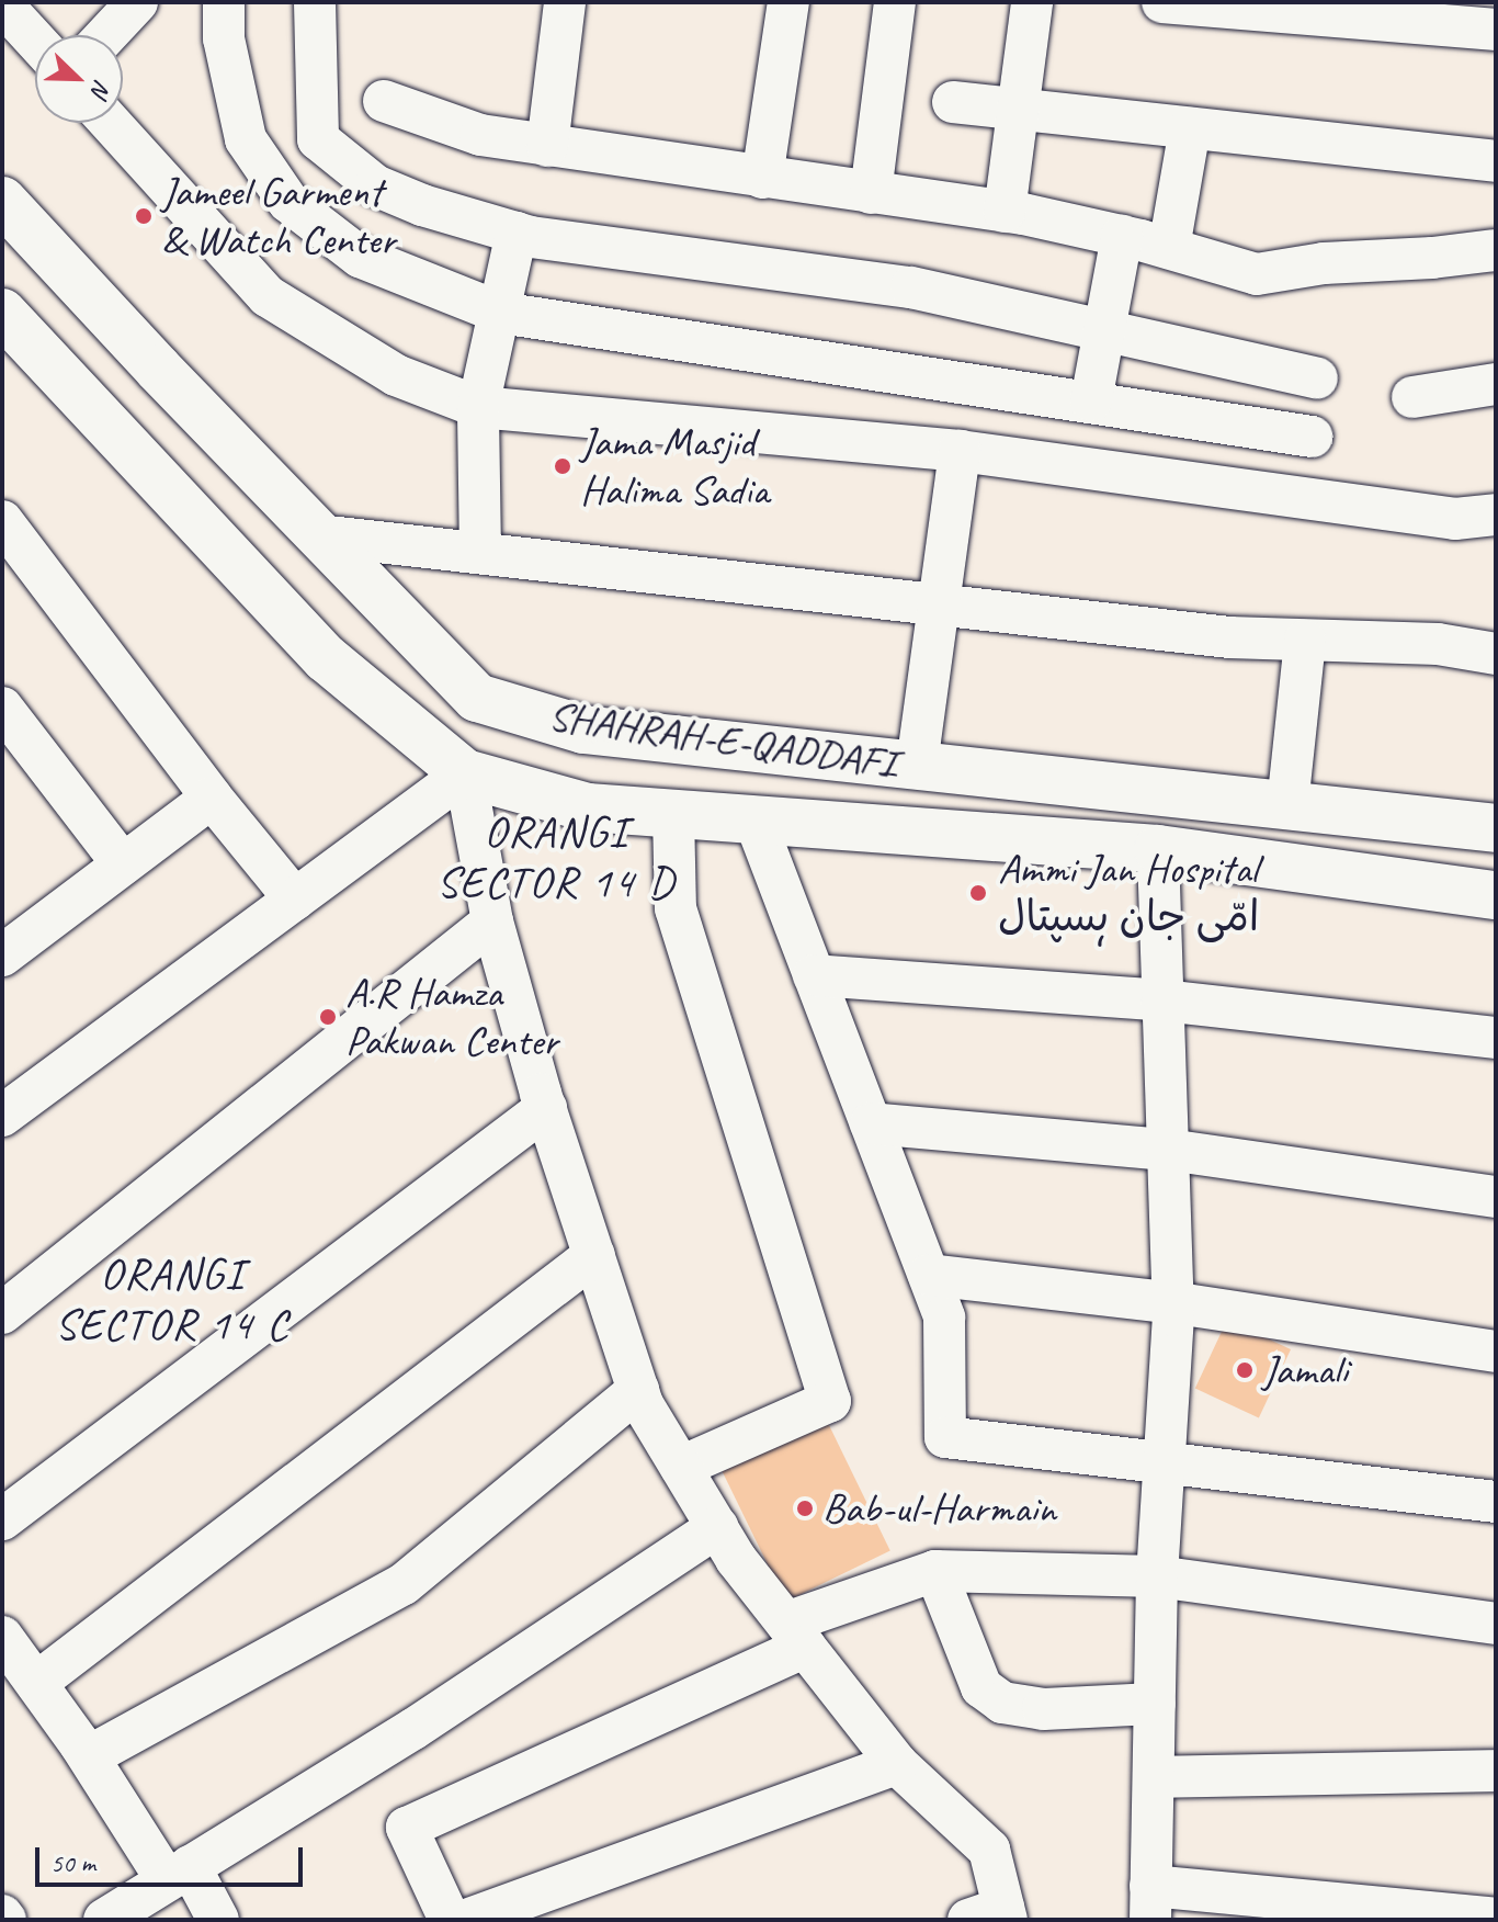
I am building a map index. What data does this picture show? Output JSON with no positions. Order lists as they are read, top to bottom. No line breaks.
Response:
{"streets":{"main road":["SHAHRAH-E-QADDAFI"]},"districts":["ORANGI SECTOR 14 D","ORANGI SECTOR 14 C"],"places":["Jameel Garment & Watch Center","Jama Masjid Halima Sadia","Ammi Jan Hospital امّی جان ہسپتال","A.R Hamza Pakwan Center","Jamali","Bab-ul-Harmain"],"scale_bar":"50 m","north":"bottom right"}
